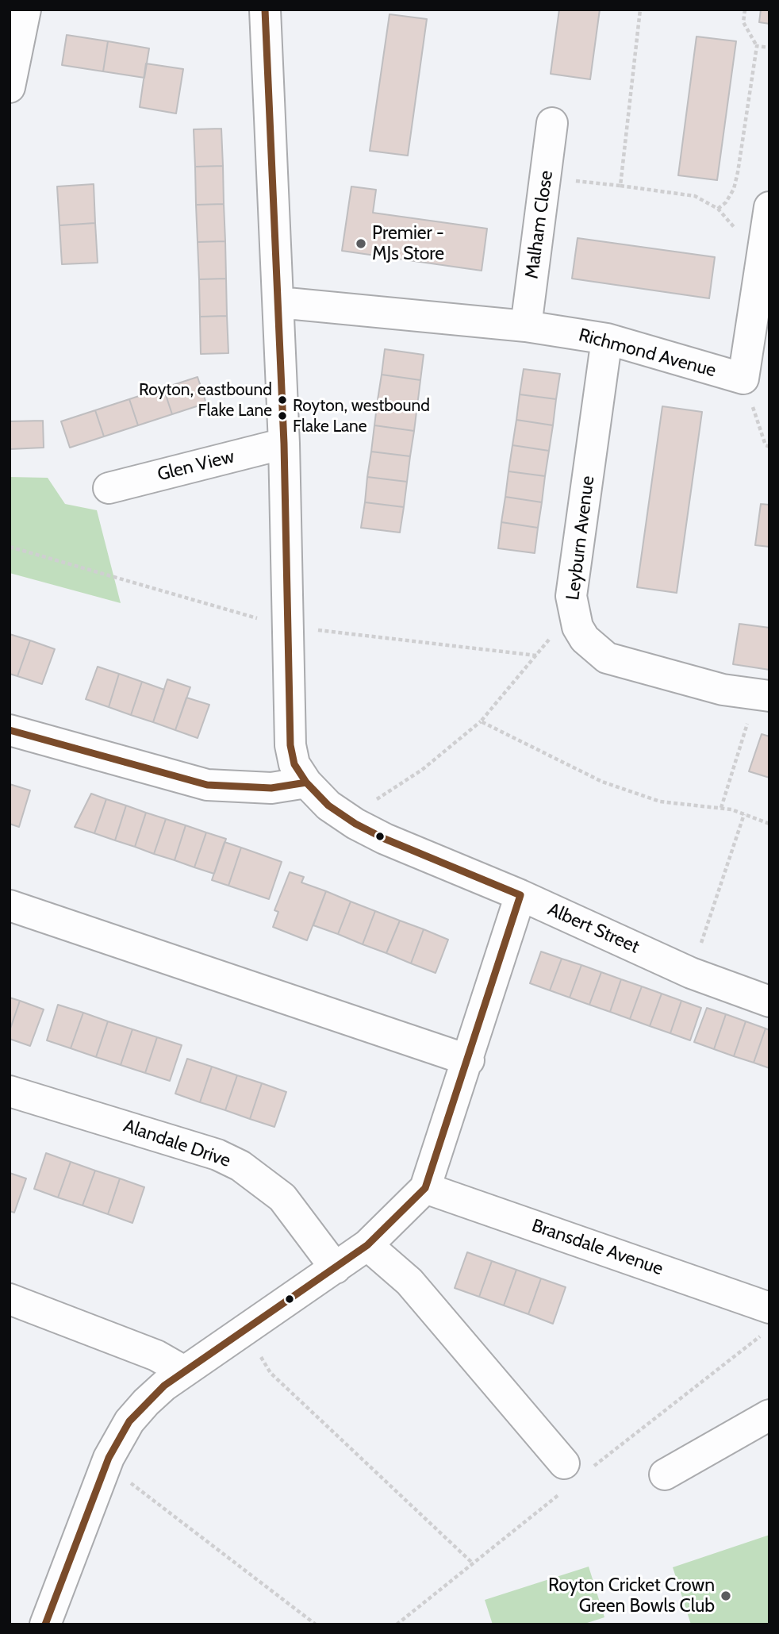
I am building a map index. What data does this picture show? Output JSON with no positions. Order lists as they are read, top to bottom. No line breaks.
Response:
{"streets":{"street":["Malham Close","Richmond Avenue","Glen View","Leyburn Avenue","Albert Street","Alandale Drive","Bransdale Avenue"]},"crossings":[["Malham Close","Richmond Avenue"],["Richmond Avenue","Leyburn Avenue"],["Richmond Avenue","Albert Street"],["Glen View","Albert Street"]],"places":["Premier - MJs Store","Royton, eastbound Flake Lane","Royton, westbound Flake Lane","Royton Cricket Crown Green Bowls Club"]}
